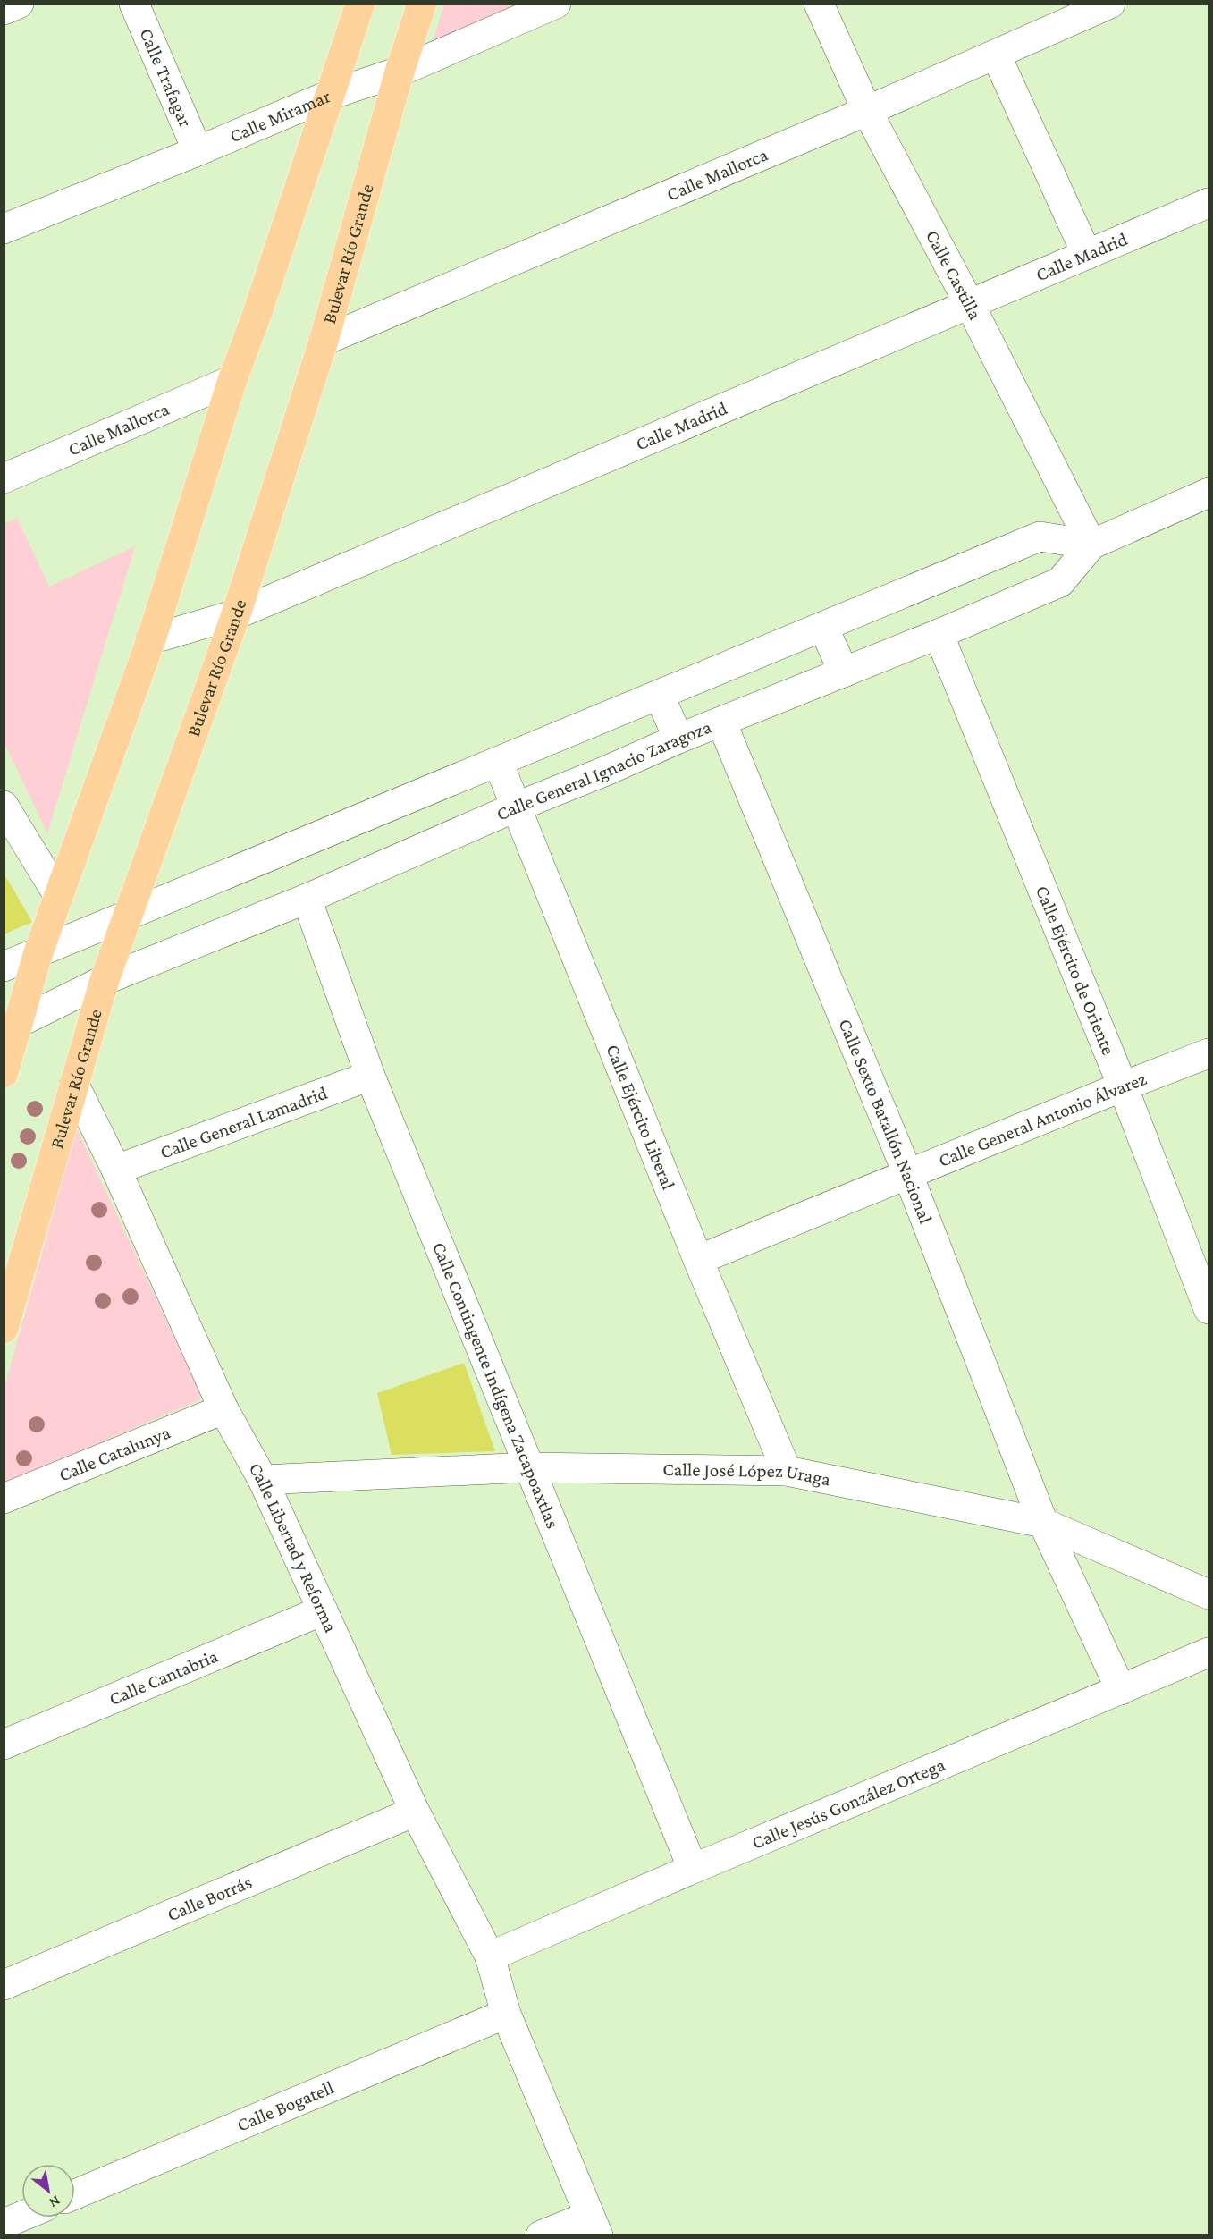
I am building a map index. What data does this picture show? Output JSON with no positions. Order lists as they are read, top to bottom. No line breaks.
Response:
{"streets":{"main road":["Bulevar Río Grande"],"street":["Calle Trafagar","Calle Miramar","Calle Mallorca","Calle Madrid","Calle Castilla","Calle General Ignacio Zaragoza","Calle Ejército de Oriente","Calle Ejército Liberal","Calle General Antonio Álvarez","Calle Sexto Batallón Nacional","Calle General Lamadrid","Calle Contingente Indígena Zacapoaxtlas","Calle Catalunya","Calle José López Uraga","Calle Libertad y Reforma","Calle Cantabria","Calle Jesús González Ortega","Calle Borrás","Calle Bogatell"]},"crossings":[["Calle Trafagar","Calle Miramar"],["Calle Miramar","Bulevar Río Grande"],["Calle Mallorca","Bulevar Río Grande"],["Calle Mallorca","Calle Castilla"],["Bulevar Río Grande","Calle Madrid"],["Bulevar Río Grande","Calle General Ignacio Zaragoza"],["Bulevar Río Grande","Calle Libertad y Reforma"],["Calle Madrid","Calle Castilla"],["Calle Castilla","Calle General Ignacio Zaragoza"],["Calle General Ignacio Zaragoza","Calle Ejército de Oriente"],["Calle General Ignacio Zaragoza","Calle Ejército Liberal"],["Calle General Ignacio Zaragoza","Calle Sexto Batallón Nacional"],["Calle General Ignacio Zaragoza","Calle Contingente Indígena Zacapoaxtlas"],["Calle Ejército de Oriente","Calle General Antonio Álvarez"],["Calle Ejército Liberal","Calle General Antonio Álvarez"],["Calle Ejército Liberal","Calle José López Uraga"],["Calle General Antonio Álvarez","Calle Sexto Batallón Nacional"],["Calle Sexto Batallón Nacional","Calle José López Uraga"],["Calle Sexto Batallón Nacional","Calle Jesús González Ortega"],["Calle General Lamadrid","Calle Contingente Indígena Zacapoaxtlas"],["Calle General Lamadrid","Calle Libertad y Reforma"],["Calle Contingente Indígena Zacapoaxtlas","Calle José López Uraga"],["Calle Contingente Indígena Zacapoaxtlas","Calle Jesús González Ortega"],["Calle Catalunya","Calle Libertad y Reforma"],["Calle José López Uraga","Calle Libertad y Reforma"],["Calle Libertad y Reforma","Calle Cantabria"],["Calle Libertad y Reforma","Calle Jesús González Ortega"],["Calle Libertad y Reforma","Calle Borrás"],["Calle Libertad y Reforma","Calle Bogatell"]],"north":"bottom right"}
